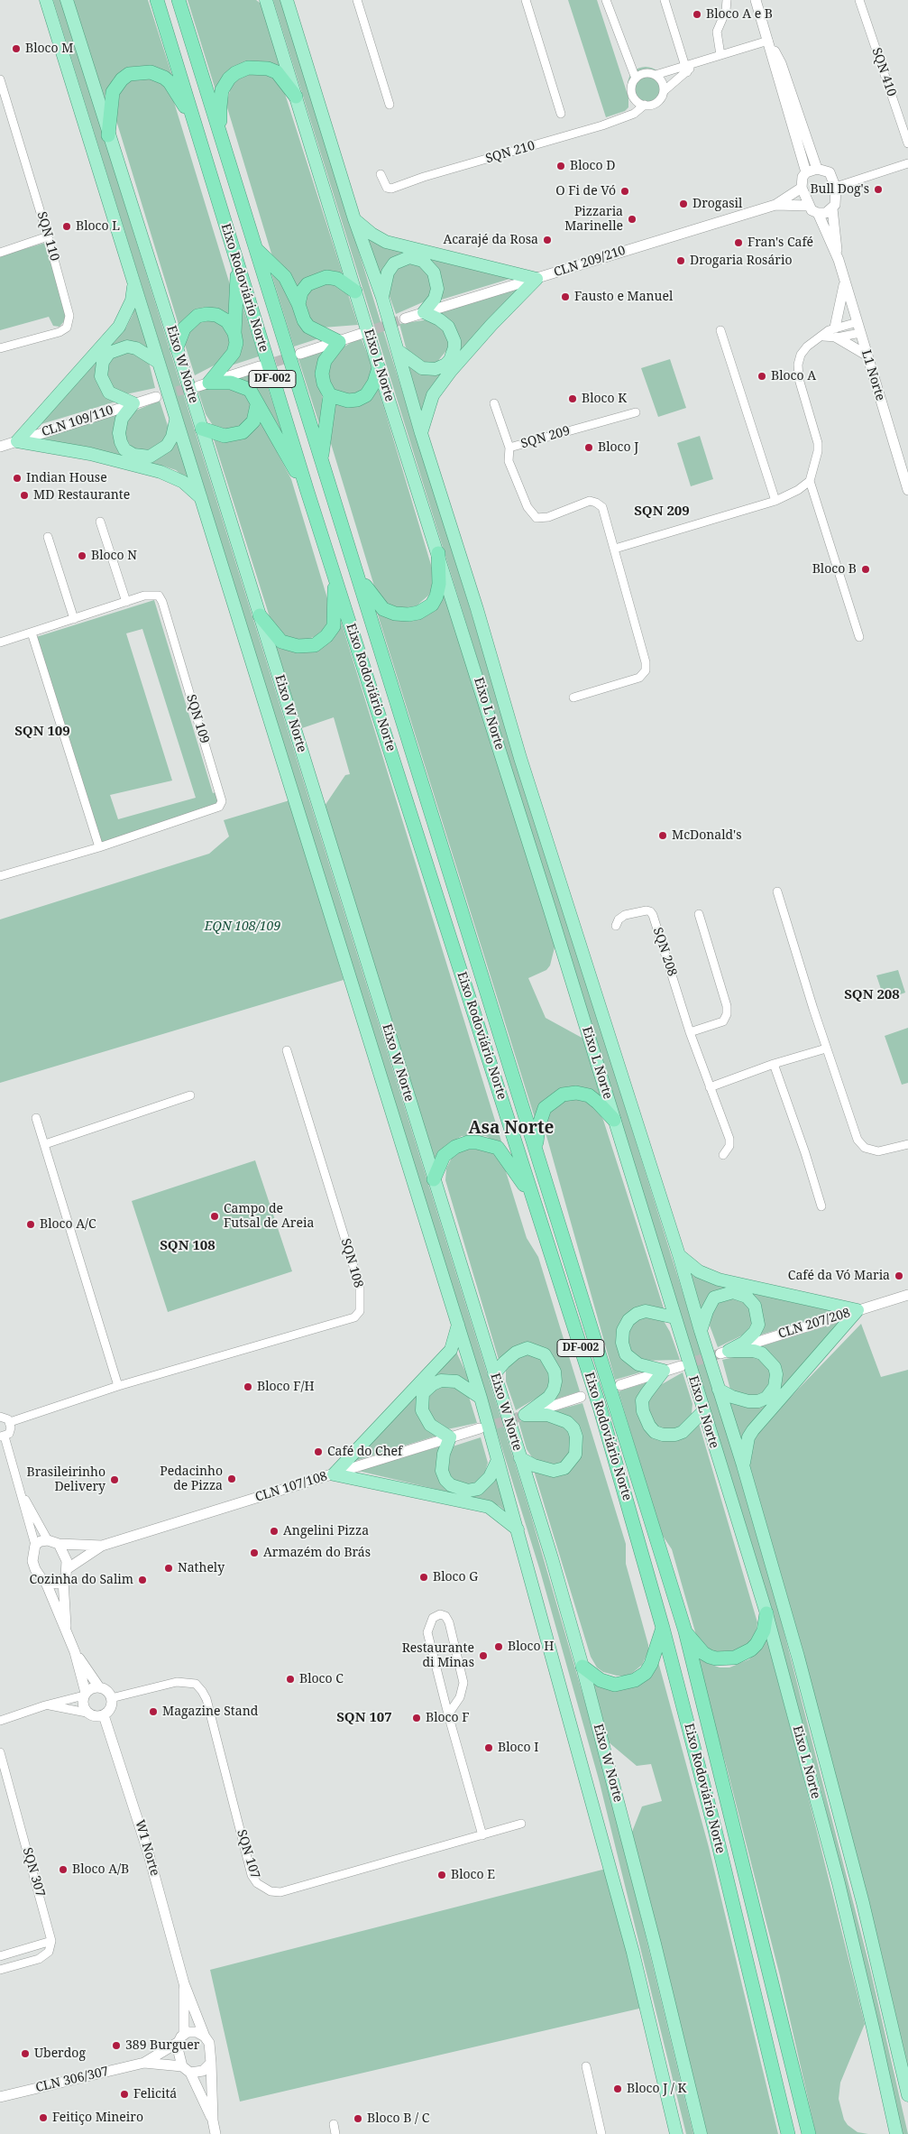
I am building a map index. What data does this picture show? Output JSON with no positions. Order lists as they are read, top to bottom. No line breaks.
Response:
{"streets":{"highway":["Eixo Rodoviário Norte","DF-002"],"main road":["Eixo W Norte","Eixo L Norte"],"street":["SQN 410","SQN 210","SQN 110","CLN 209/210","L1 Norte","CLN 109/110","SQN 209","SQN 109","SQN 208","SQN 108","CLN 207/208","CLN 107/108","W1 Norte","SQN 107","SQN 307","CLN 306/307"]},"crossings":[["CLN 209/210","L1 Norte"],["W1 Norte","SQN 107"],["W1 Norte","CLN 306/307"]],"districts":["SQN 209","SQN 109","SQN 208","Asa Norte","SQN 108","SQN 107"],"parks":["EQN 108/109"],"places":["Bloco A e B","Bloco M","Bloco D","Bull Dog's","O Fi de Vó","Drogasil","Pizzaria Marinelle","Bloco L","Acarajé da Rosa","Fran's Café","Drogaria Rosário","Fausto e Manuel","Bloco A","Bloco K","Bloco J","Indian House","MD Restaurante","Bloco N","Bloco B","McDonald's","Campo de Futsal de Areia","Bloco A/C","Café da Vó Maria","Bloco F/H","Café do Chef","Pedacinho de Pizza","Brasileirinho Delivery","Angelini Pizza","Armazém do Brás","Nathely","Bloco G","Cozinha do Salim","Bloco H","Restaurante di Minas","Bloco C","Magazine Stand","Bloco F","Bloco I","Bloco A/B","Bloco E","389 Burguer","Uberdog","Bloco J / K","Felicitá","Feitiço Mineiro","Bloco B / C"]}
